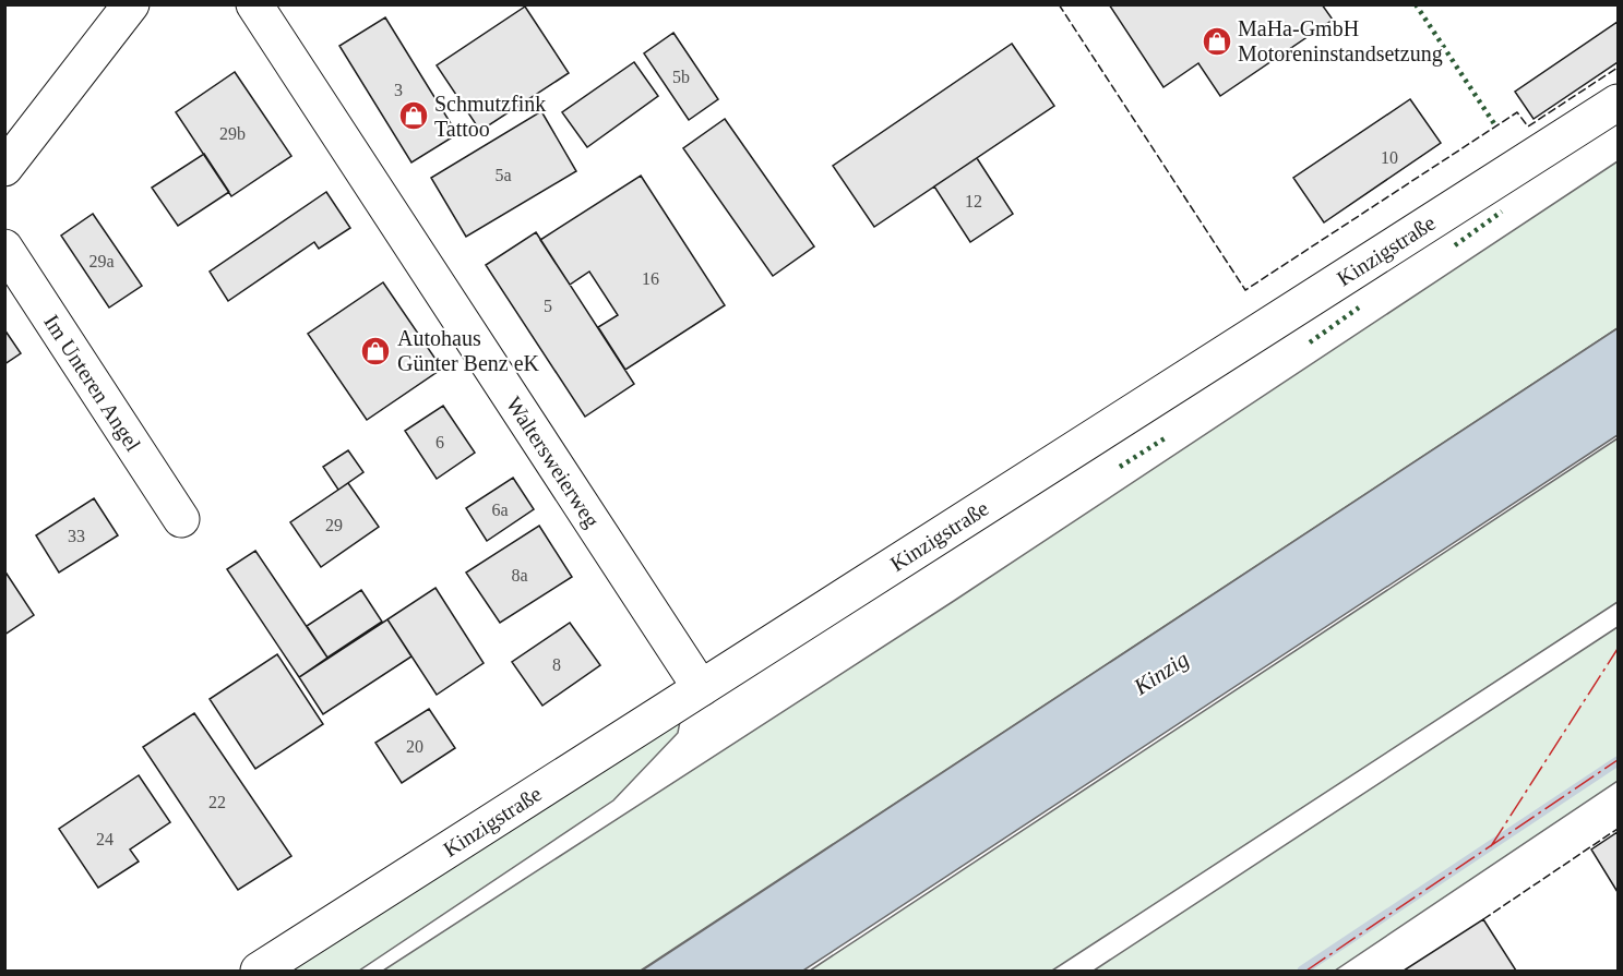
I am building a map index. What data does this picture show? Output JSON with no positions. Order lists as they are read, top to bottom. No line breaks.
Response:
{"streets":{"street":["Kinzigstraße","Im Unteren Angel","Waltersweierweg"]},"crossings":[["Kinzigstraße","Waltersweierweg"]],"water":["Kinzig"],"places":{"shop":["MaHa-GmbH Motoreninstandsetzung","Schmutzfink Tattoo","Autohaus Günter Benz eK"]},"house_numbers":["5b","3","29b","10","5a","12","29a","16","5","6","6a","29","33","8a","8","20","22","24"]}
